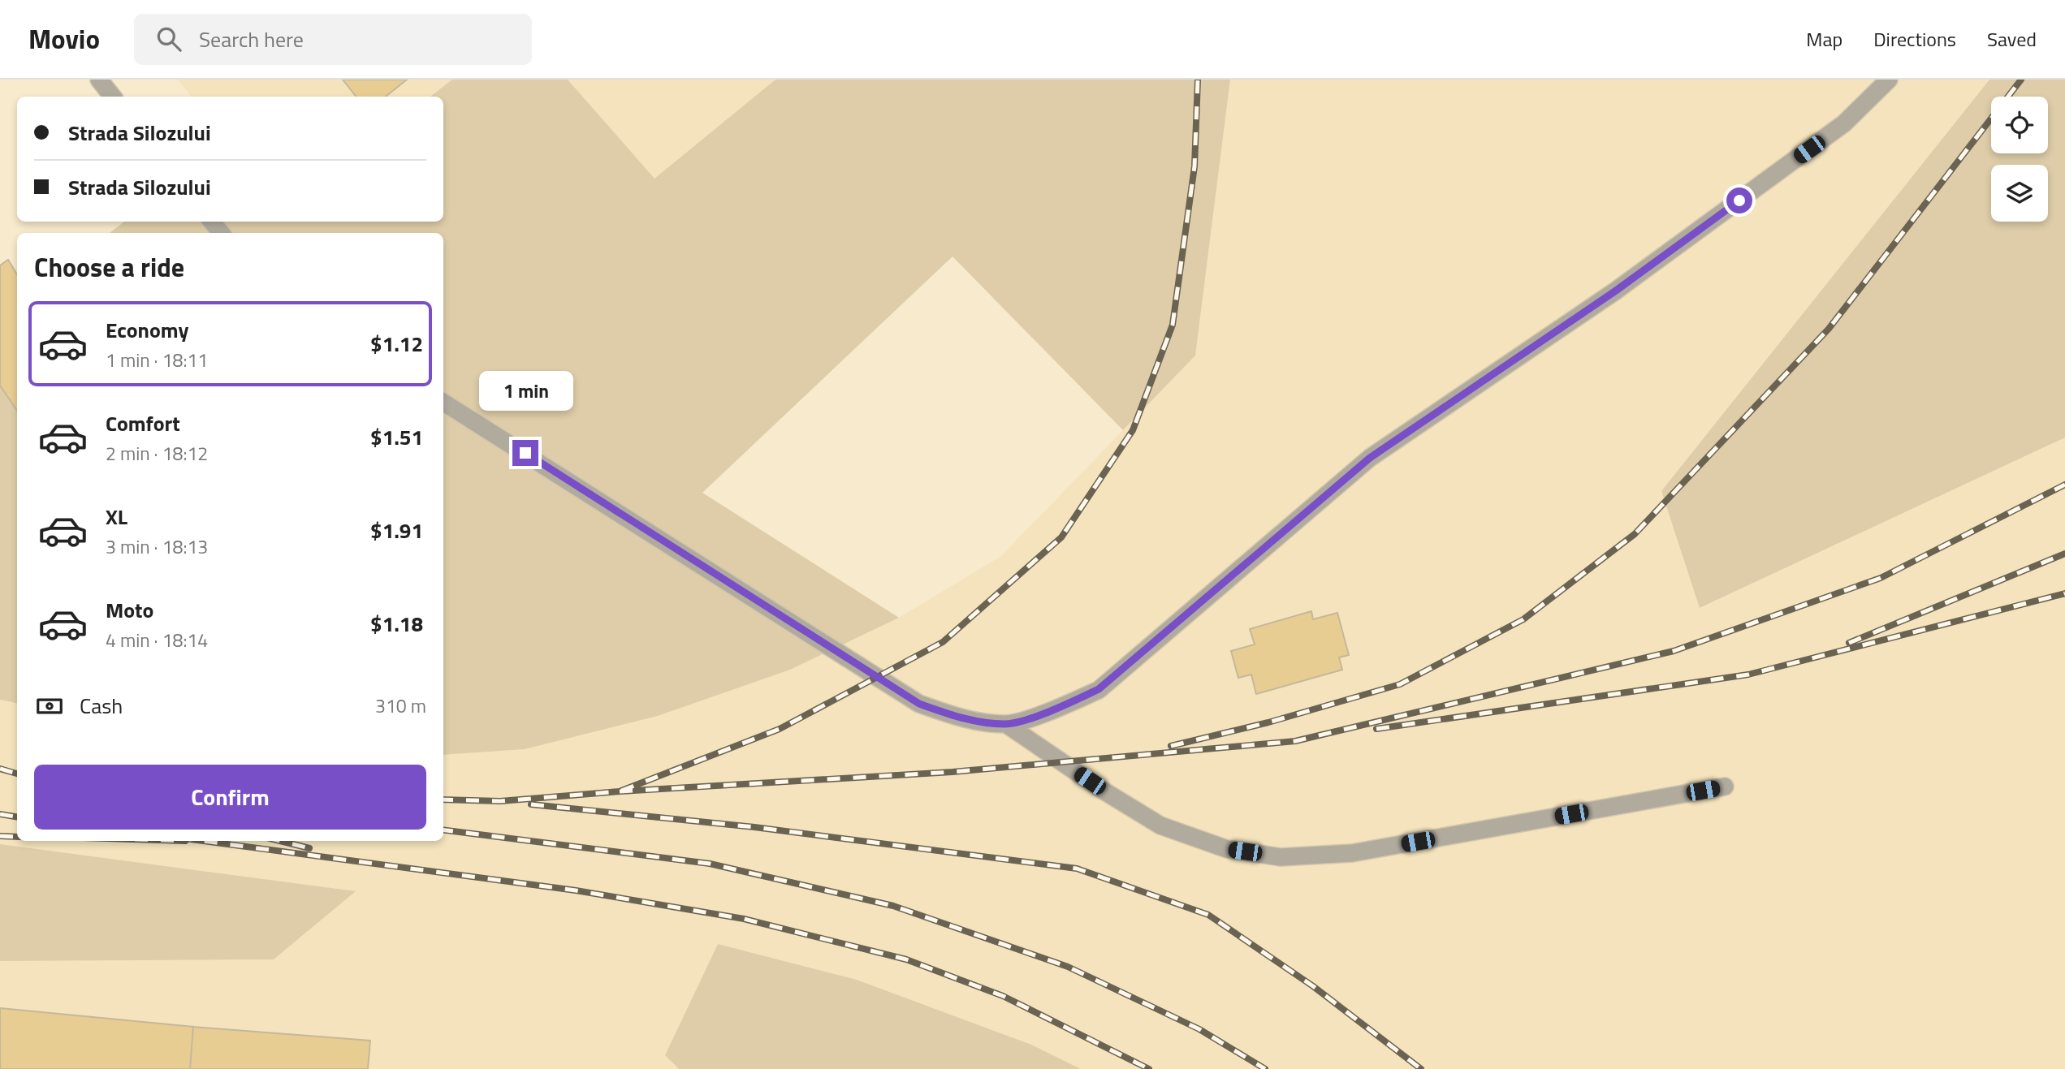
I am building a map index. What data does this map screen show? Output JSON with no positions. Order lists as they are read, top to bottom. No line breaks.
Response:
{"page":{"header":"Movio","search":"Search here","nav":["Map","Directions","Saved"],"banner":["Strada Silozului","Strada Silozului"],"heading":"Choose a ride","list":[{"name":"Economy","note":"1 min · 18:11","value":"$1.12"},{"name":"Comfort","note":"2 min · 18:12","value":"$1.51"},{"name":"XL","note":"3 min · 18:13","value":"$1.91"},{"name":"Moto","note":"4 min · 18:14","value":"$1.18"}],"bubble":"1 min","pay":["Cash","310 m"],"buttons":"Confirm"}}
